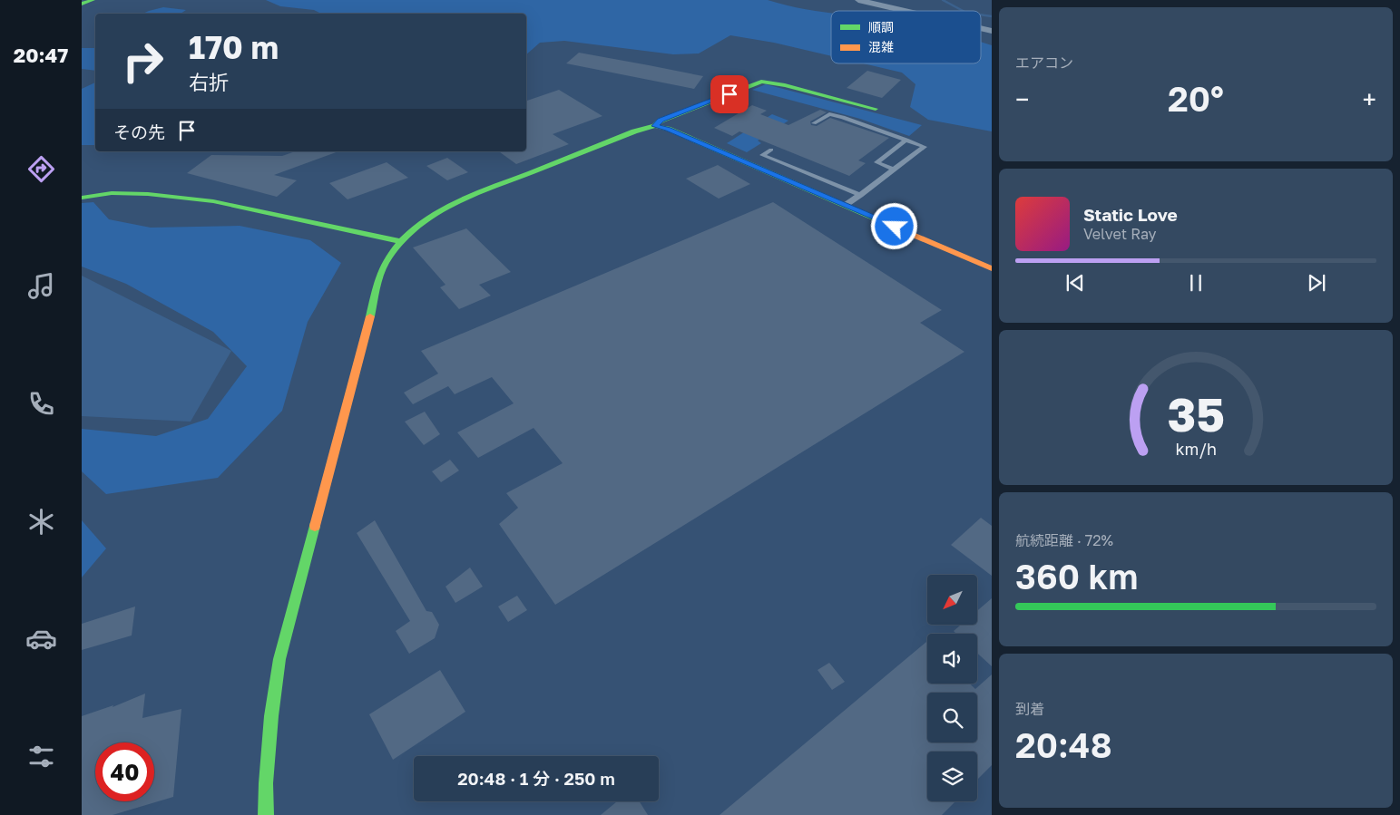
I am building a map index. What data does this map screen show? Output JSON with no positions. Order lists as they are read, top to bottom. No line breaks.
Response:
{"legend":["順調","混雑"],"north":"bottom left","page":{"tabs":"20:47","tile":["エアコン",["航続距離 · 72%","360 km"],["到着","20:48"]],"turn":["170 m","右折"],"heat":["−","20°","+"],"then":"その先","song":["Static Love","Velvet Ray"],"limit":"40","trip":"20:48 · 1 分 · 250 m","gauge":["35","km/h"]}}
